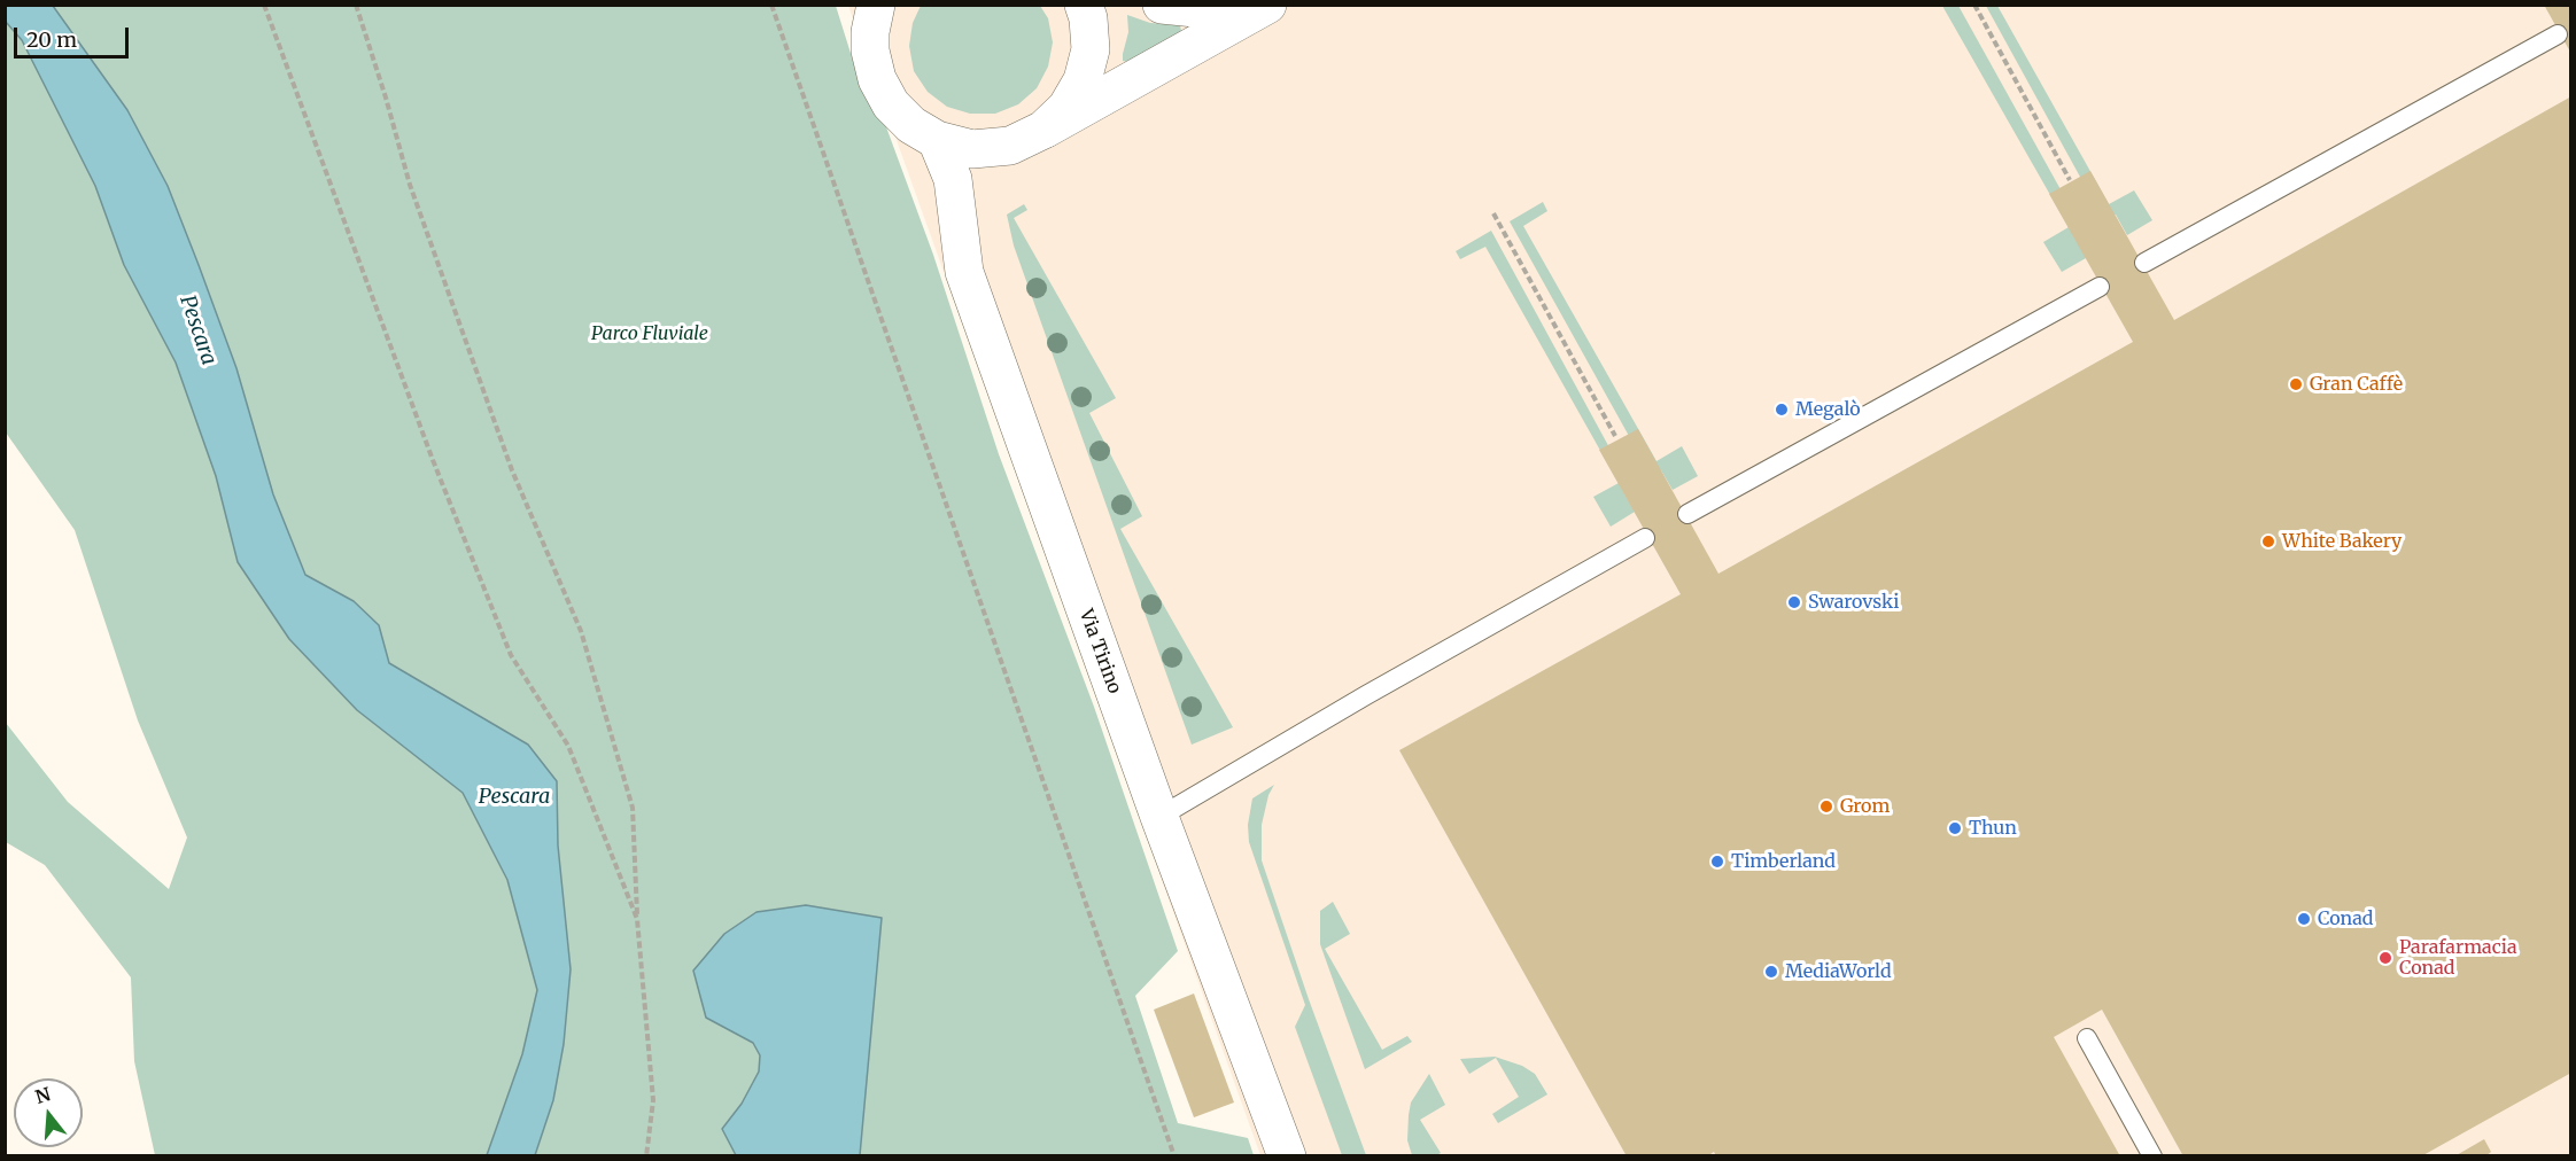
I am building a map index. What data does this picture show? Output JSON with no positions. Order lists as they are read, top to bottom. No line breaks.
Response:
{"streets":{"street":["Via Tirino"]},"water":["Pescara"],"parks":["Parco Fluviale"],"places":["Gran Caffè","Megalò","White Bakery","Swarovski","Grom","Thun","Timberland","Conad","Parafarmacia Conad","MediaWorld"],"scale_bar":"20 m","north":"top"}
